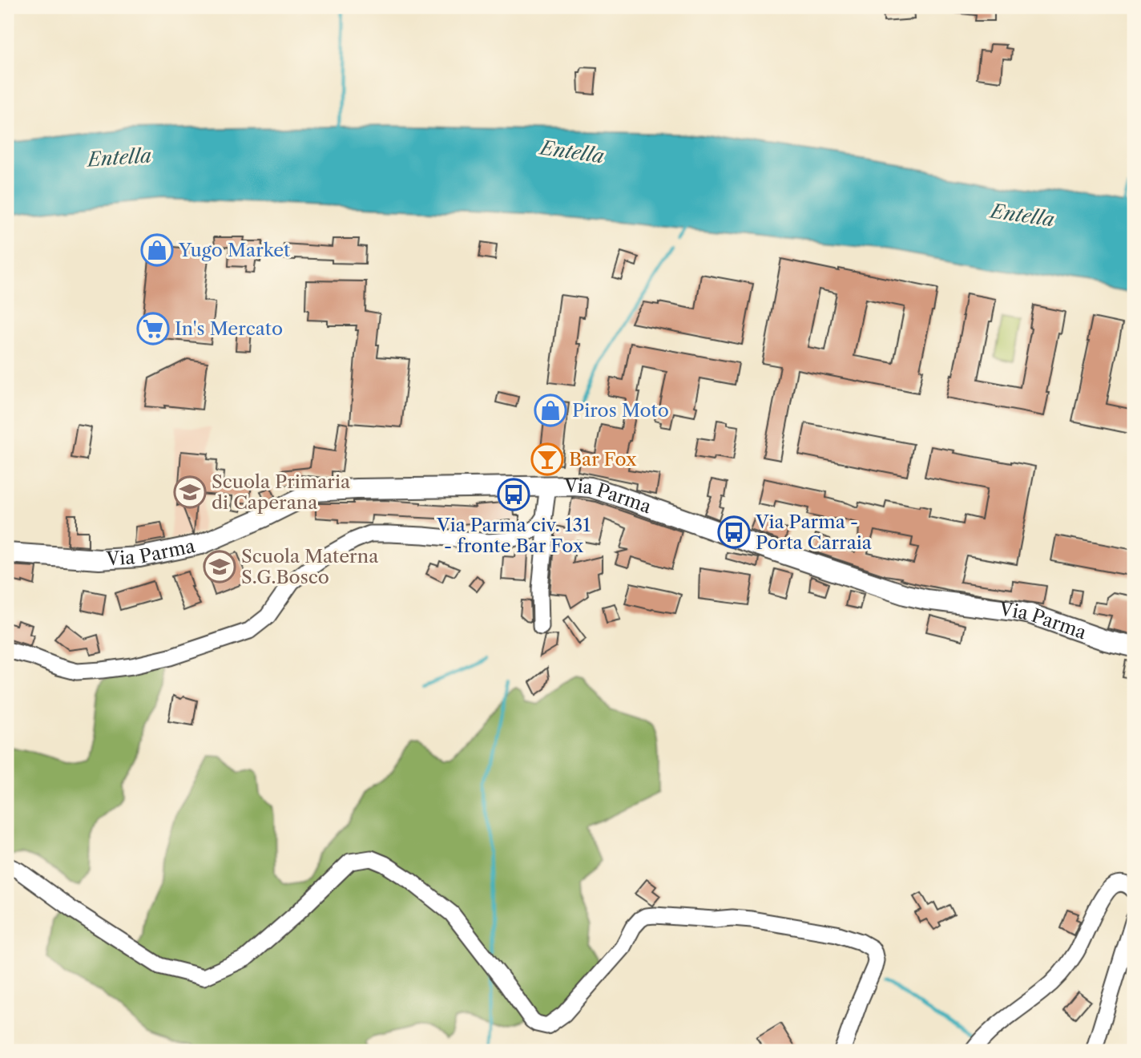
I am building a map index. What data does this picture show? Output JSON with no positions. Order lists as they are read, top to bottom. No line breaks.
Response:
{"streets":{"main road":["Via Parma"]},"water":["Entella"],"places":{"shop":["Yugo Market","Piros Moto"],"supermarket":["In's Mercato"],"bar":["Bar Fox"],"school or university":["Scuola Primaria di Caperana","Scuola Materna S.G.Bosco"],"bus stop":["Via Parma civ. 131 - fronte Bar Fox","Via Parma - Porta Carraia"]}}
